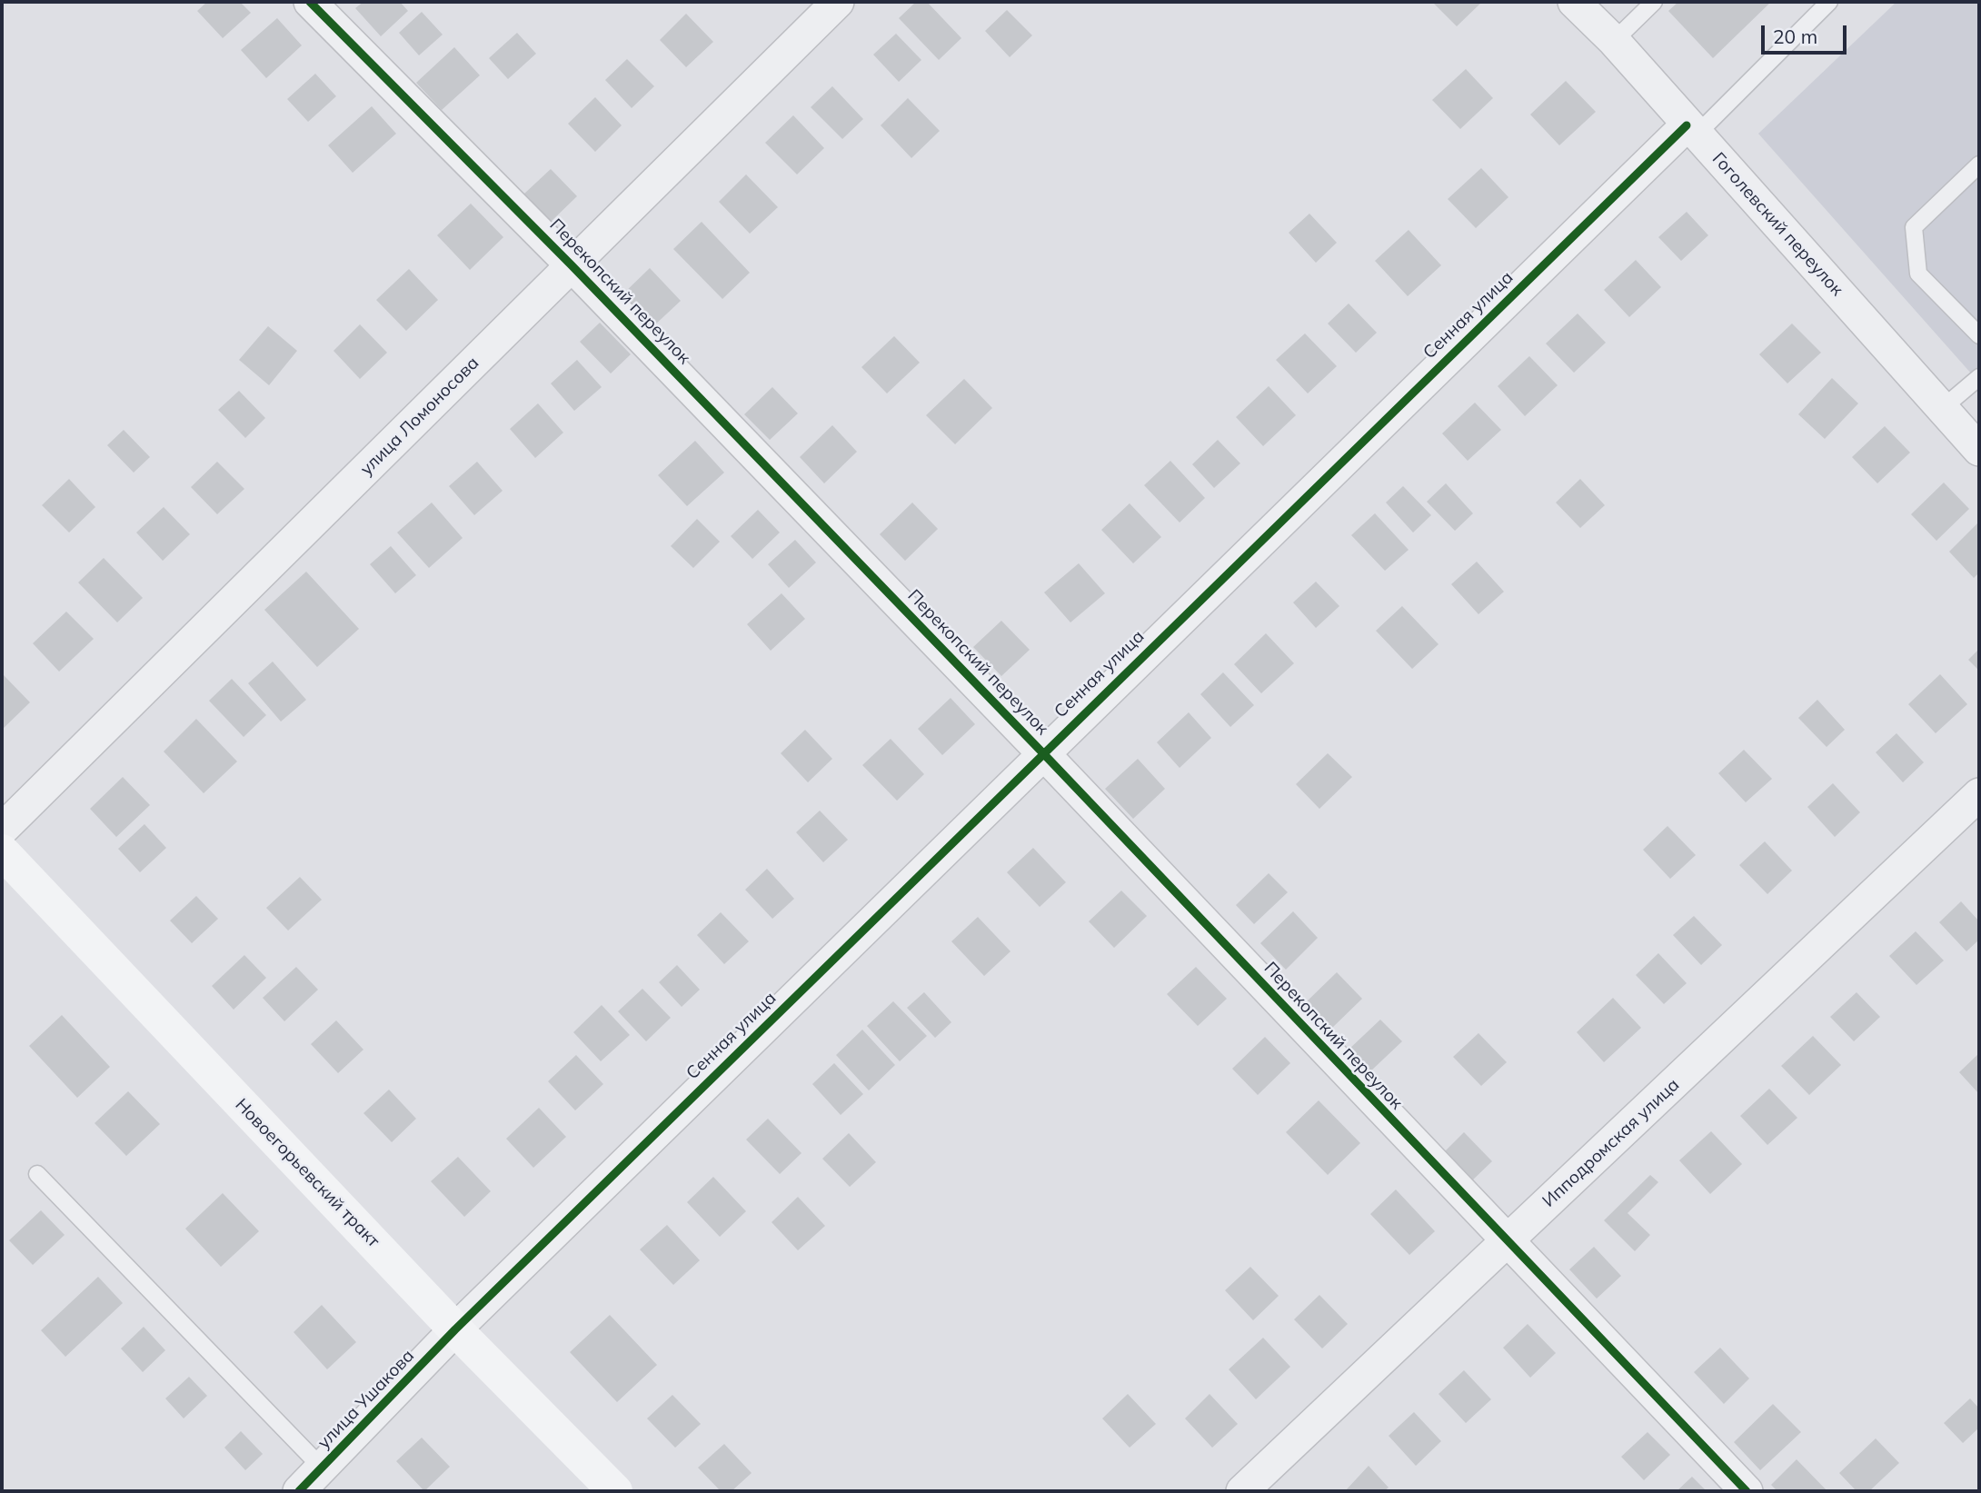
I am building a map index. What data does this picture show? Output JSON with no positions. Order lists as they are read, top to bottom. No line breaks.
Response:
{"streets":{"main road":["Новоегорьевский тракт"],"street":["Гоголевский переулок","Перекопский переулок","Сенная улица","улица Ломоносова","Ипподромская улица","улица Ушакова"]},"crossings":[["Гоголевский переулок","Сенная улица"],["Перекопский переулок","Сенная улица"],["Перекопский переулок","улица Ломоносова"],["Перекопский переулок","Ипподромская улица"],["Сенная улица","Новоегорьевский тракт"],["Сенная улица","улица Ушакова"],["Новоегорьевский тракт","улица Ушакова"]],"scale_bar":"20 m"}
